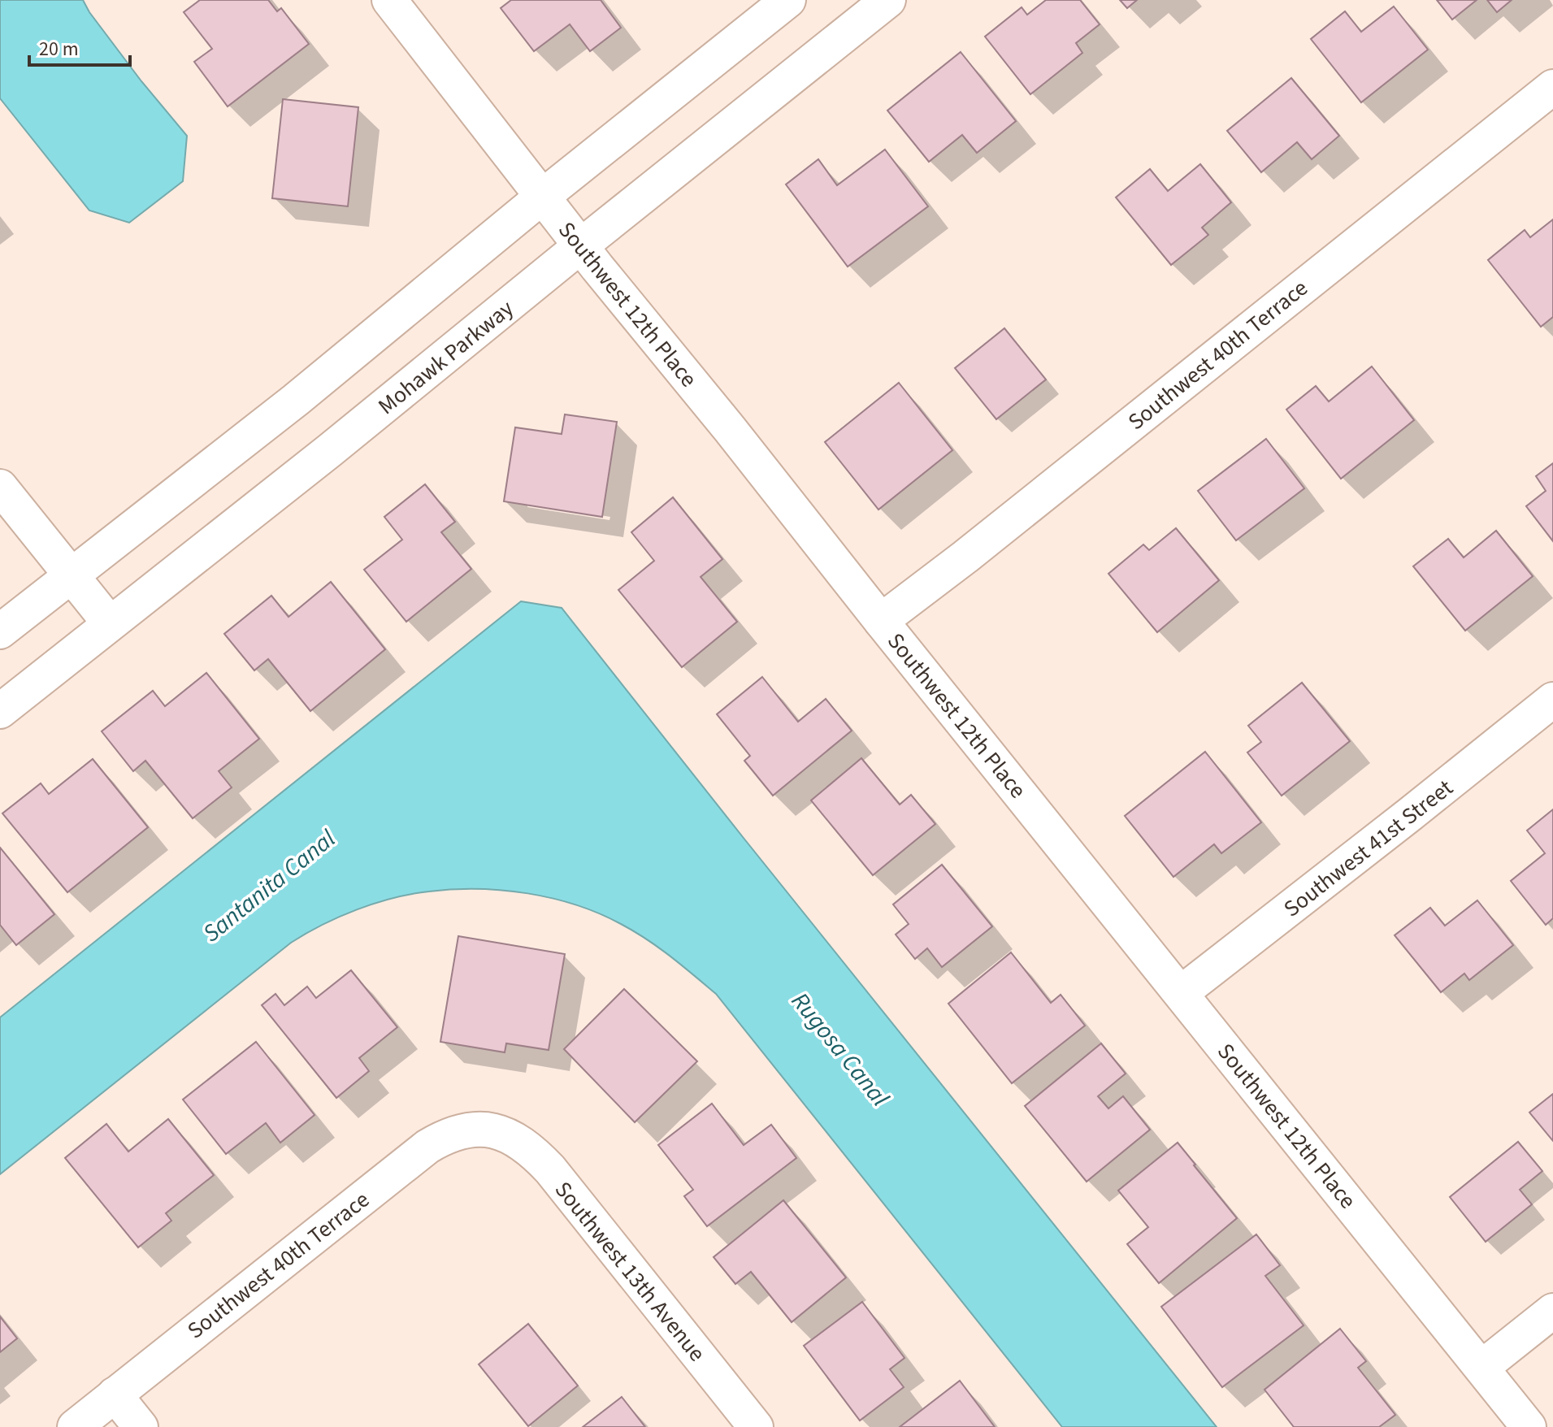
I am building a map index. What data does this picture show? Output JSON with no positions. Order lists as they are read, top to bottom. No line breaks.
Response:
{"streets":{"street":["Southwest 12th Place","Southwest 40th Terrace","Mohawk Parkway","Southwest 41st Street","Southwest 13th Avenue"]},"crossings":[["Southwest 12th Place","Southwest 40th Terrace"],["Southwest 12th Place","Mohawk Parkway"],["Southwest 12th Place","Southwest 41st Street"],["Southwest 40th Terrace","Southwest 13th Avenue"]],"water":["Santanita Canal","Rugosa Canal"],"scale_bar":"20 m"}
